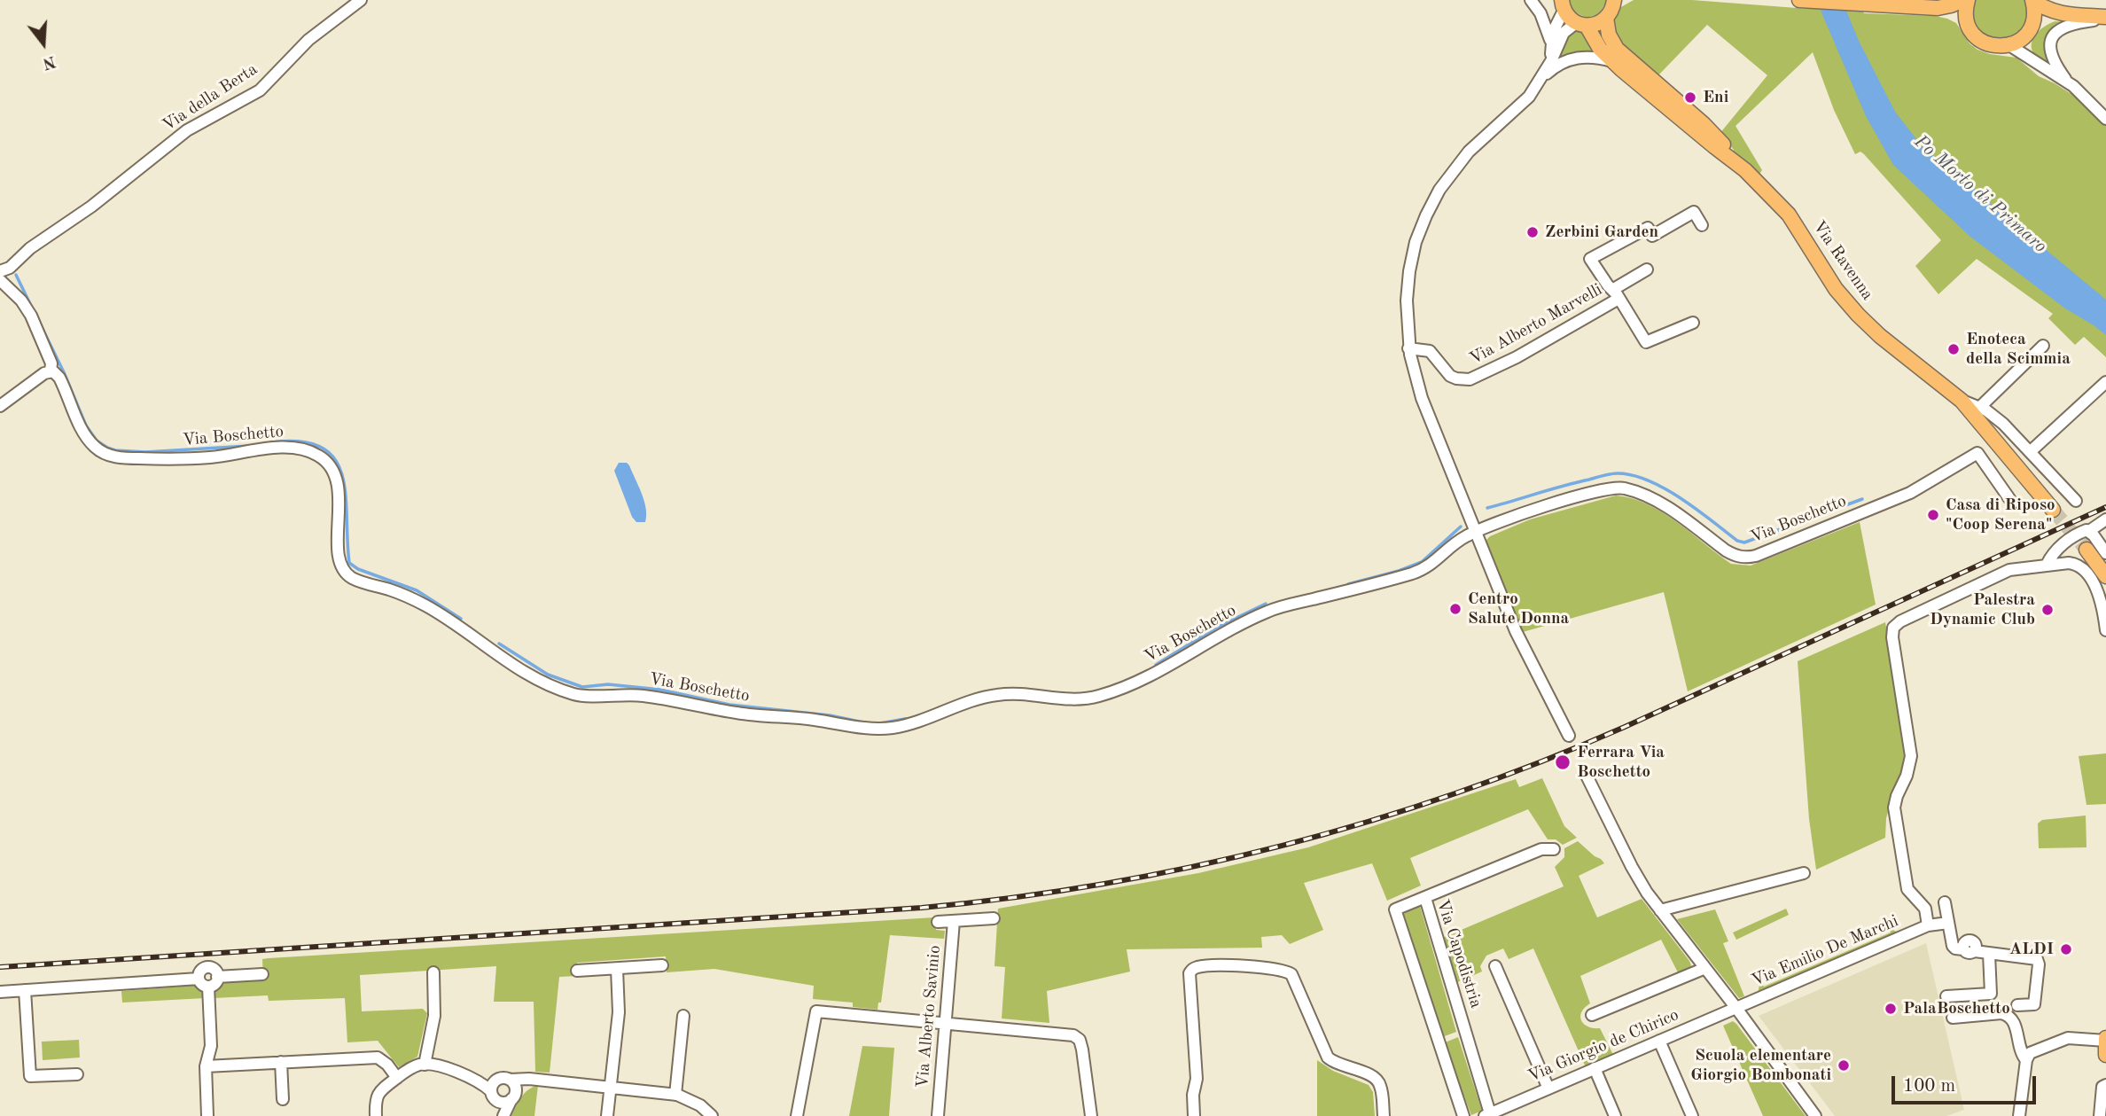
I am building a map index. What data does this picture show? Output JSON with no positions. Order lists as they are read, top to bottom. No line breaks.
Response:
{"streets":{"main road":["Via Ravenna"],"street":["Via della Berta","Via Alberto Marvelli","Via Boschetto","Via Emilio De Marchi","Via Capodistria","Via Alberto Savinio","Via Giorgio de Chirico"]},"crossings":[["Via Emilio De Marchi","Via Giorgio de Chirico"],["Via Capodistria","Via Giorgio de Chirico"]],"water":["Po Morto di Primaro"],"places":["Eni","Zerbini Garden","Enoteca della Scimmia","Casa di Riposo \"Coop Serena\"","Centro Salute Donna","Palestra Dynamic Club","Ferrara Via Boschetto","ALDI","PalaBoschetto","Scuola elementare Giorgio Bombonati"],"scale_bar":"100 m","north":"bottom"}
